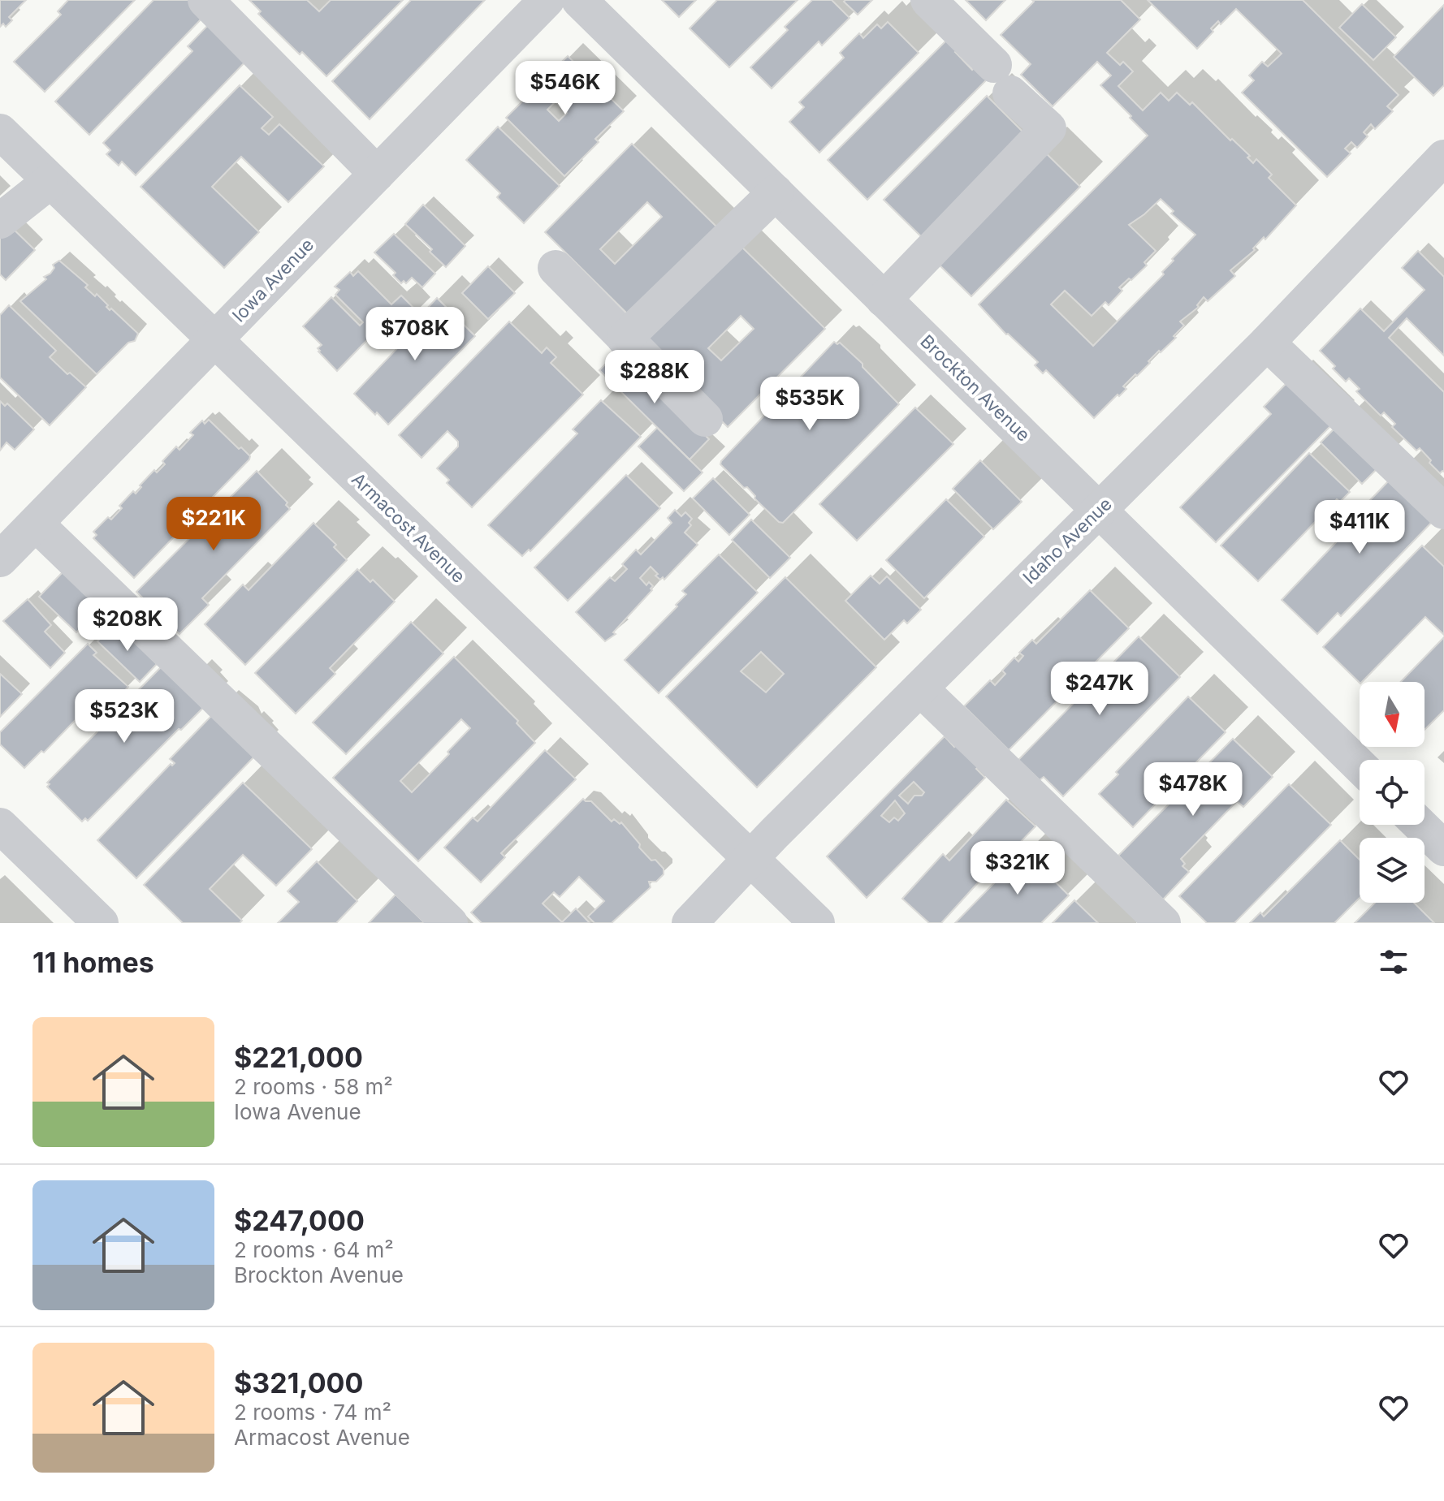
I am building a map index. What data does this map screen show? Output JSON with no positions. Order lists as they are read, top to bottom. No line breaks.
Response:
{"streets":{"street":["Iowa Avenue","Brockton Avenue","Armacost Avenue","Idaho Avenue"]},"crossings":[["Iowa Avenue","Armacost Avenue"],["Brockton Avenue","Idaho Avenue"],["Armacost Avenue","Idaho Avenue"]],"north":"bottom","page":{"price":["$546K","$708K","$288K","$535K","$221K","$411K","$208K","$247K","$523K","$478K","$321K"],"heading":"11 homes","list":[{"name":"$221,000","note":"2 rooms · 58 m² · Iowa Avenue"},{"name":"$247,000","note":"2 rooms · 64 m² · Brockton Avenue"},{"name":"$321,000","note":"2 rooms · 74 m² · Armacost Avenue"}]}}
